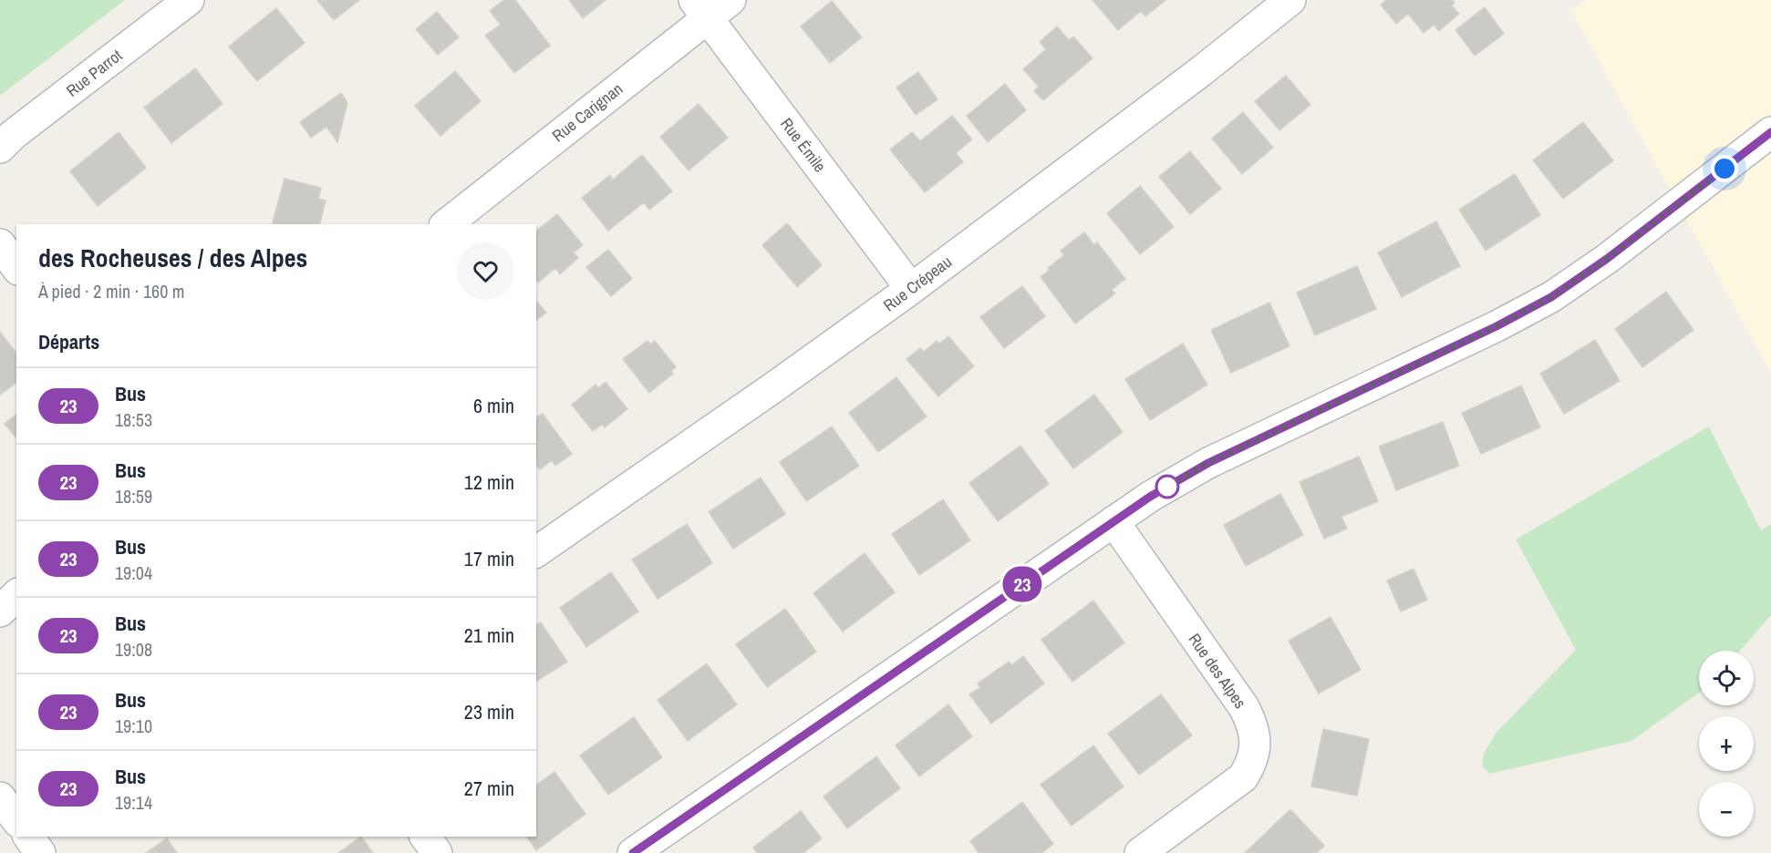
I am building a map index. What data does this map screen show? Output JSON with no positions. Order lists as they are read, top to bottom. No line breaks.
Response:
{"streets":{"street":["Rue Parrot","Rue Carignan","Rue Émile","Rue Crépeau","Rue des Alpes"]},"crossings":[["Rue Carignan","Rue Émile"],["Rue Émile","Rue Crépeau"]],"lines":["bus line 23"],"page":{"on_map":"23","heading":[["des Rocheuses / des Alpes","À pied · 2 min · 160 m"],"Départs"],"list":[{"mark":"23","name":"Bus","note":"18:53","value":"6 min"},{"mark":"23","name":"Bus","note":"18:59","value":"12 min"},{"mark":"23","name":"Bus","note":"19:04","value":"17 min"},{"mark":"23","name":"Bus","note":"19:08","value":"21 min"},{"mark":"23","name":"Bus","note":"19:10","value":"23 min"},{"mark":"23","name":"Bus","note":"19:14","value":"27 min"}],"map_buttons":["+","−"]}}
